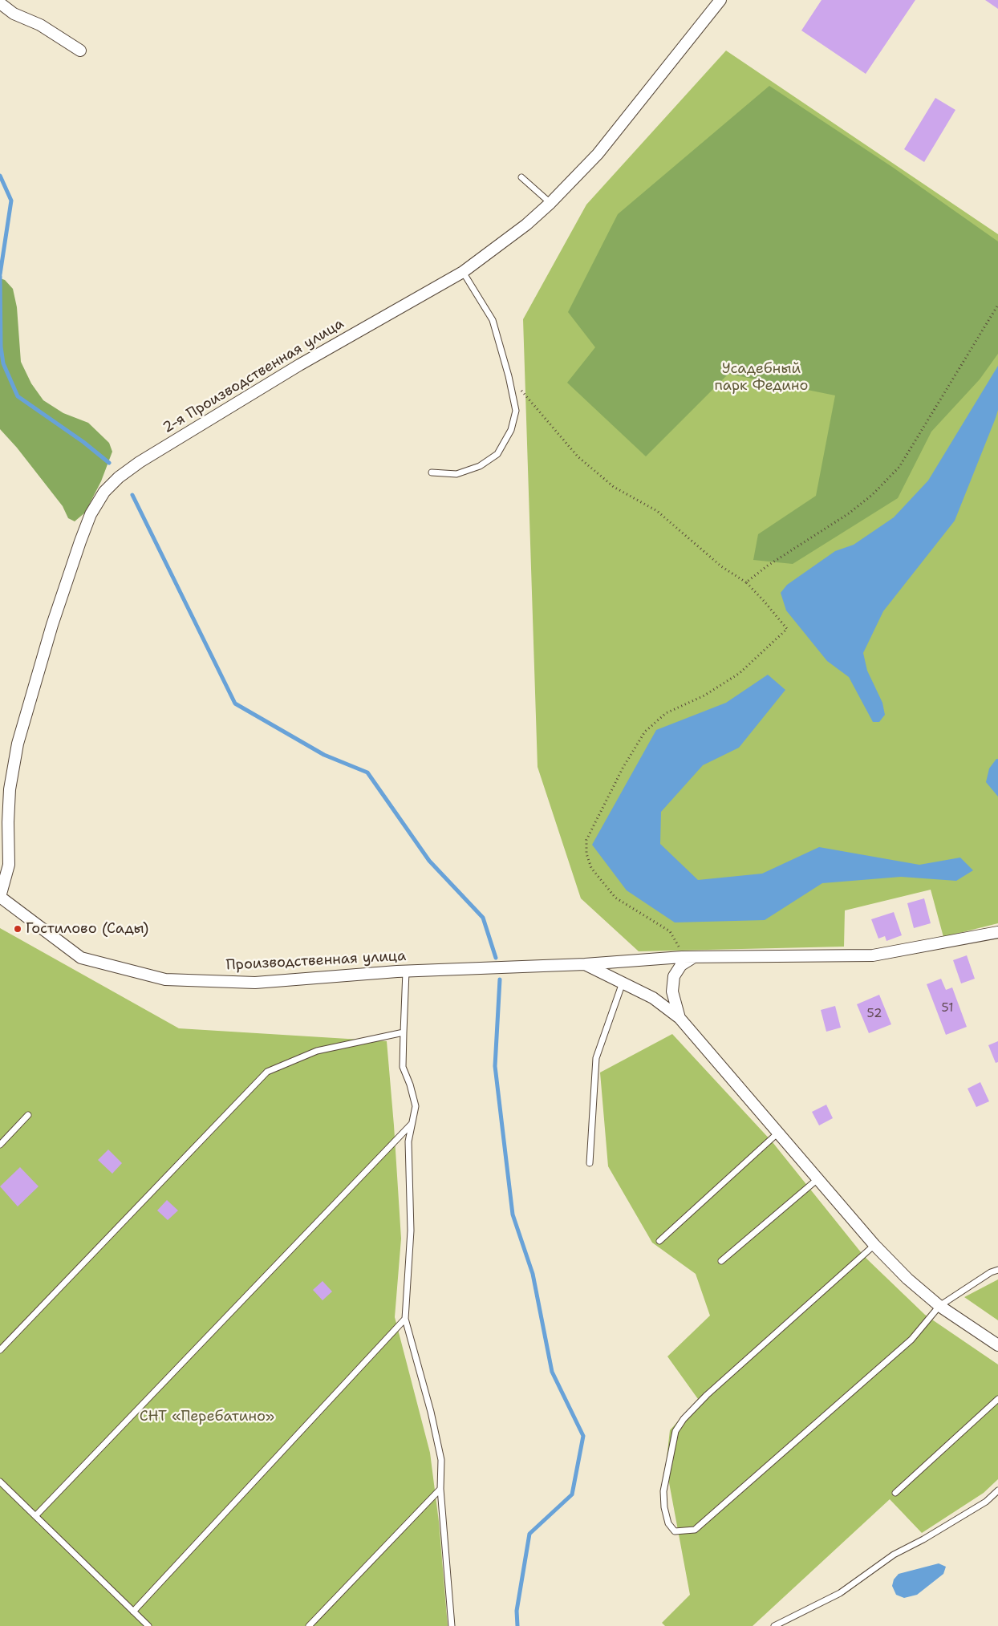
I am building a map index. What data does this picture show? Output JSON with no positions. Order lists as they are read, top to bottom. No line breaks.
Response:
{"streets":{"street":["2-я Производственная улица","Производственная улица"]},"crossings":[["2-я Производственная улица","Производственная улица"]],"parks":["Усадебный парк Федино","СНТ «Перебатино»"],"places":["Гостилово (Сады)"],"house_numbers":["51","52"]}
